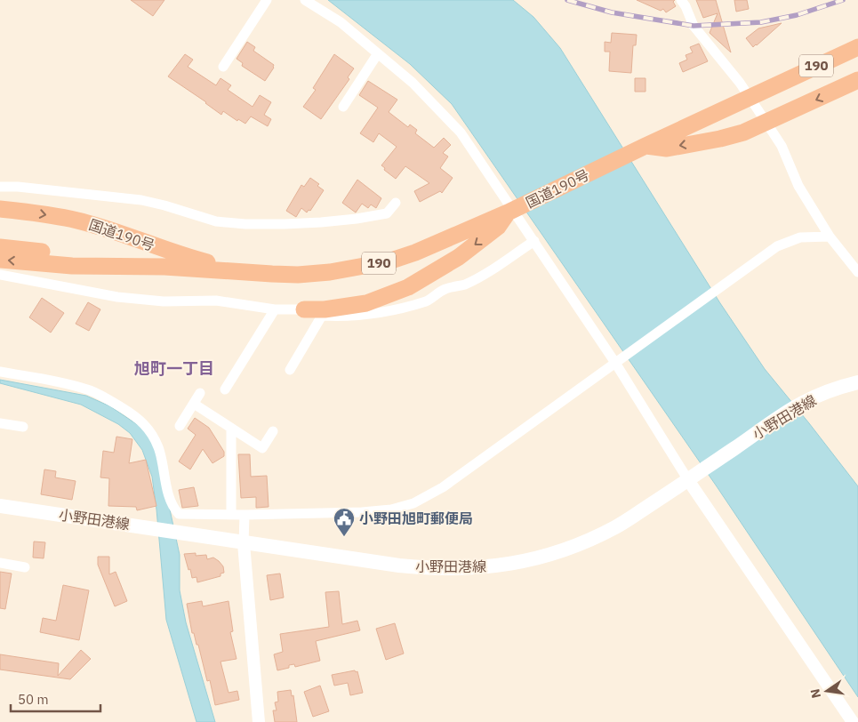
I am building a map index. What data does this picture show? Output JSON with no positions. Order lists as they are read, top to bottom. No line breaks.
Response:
{"streets":{"highway":["190","国道190号"],"main road":["小野田港線"]},"districts":["旭町一丁目"],"places":{"public building":["小野田旭町郵便局"]},"scale_bar":"50 m","north":"left"}
